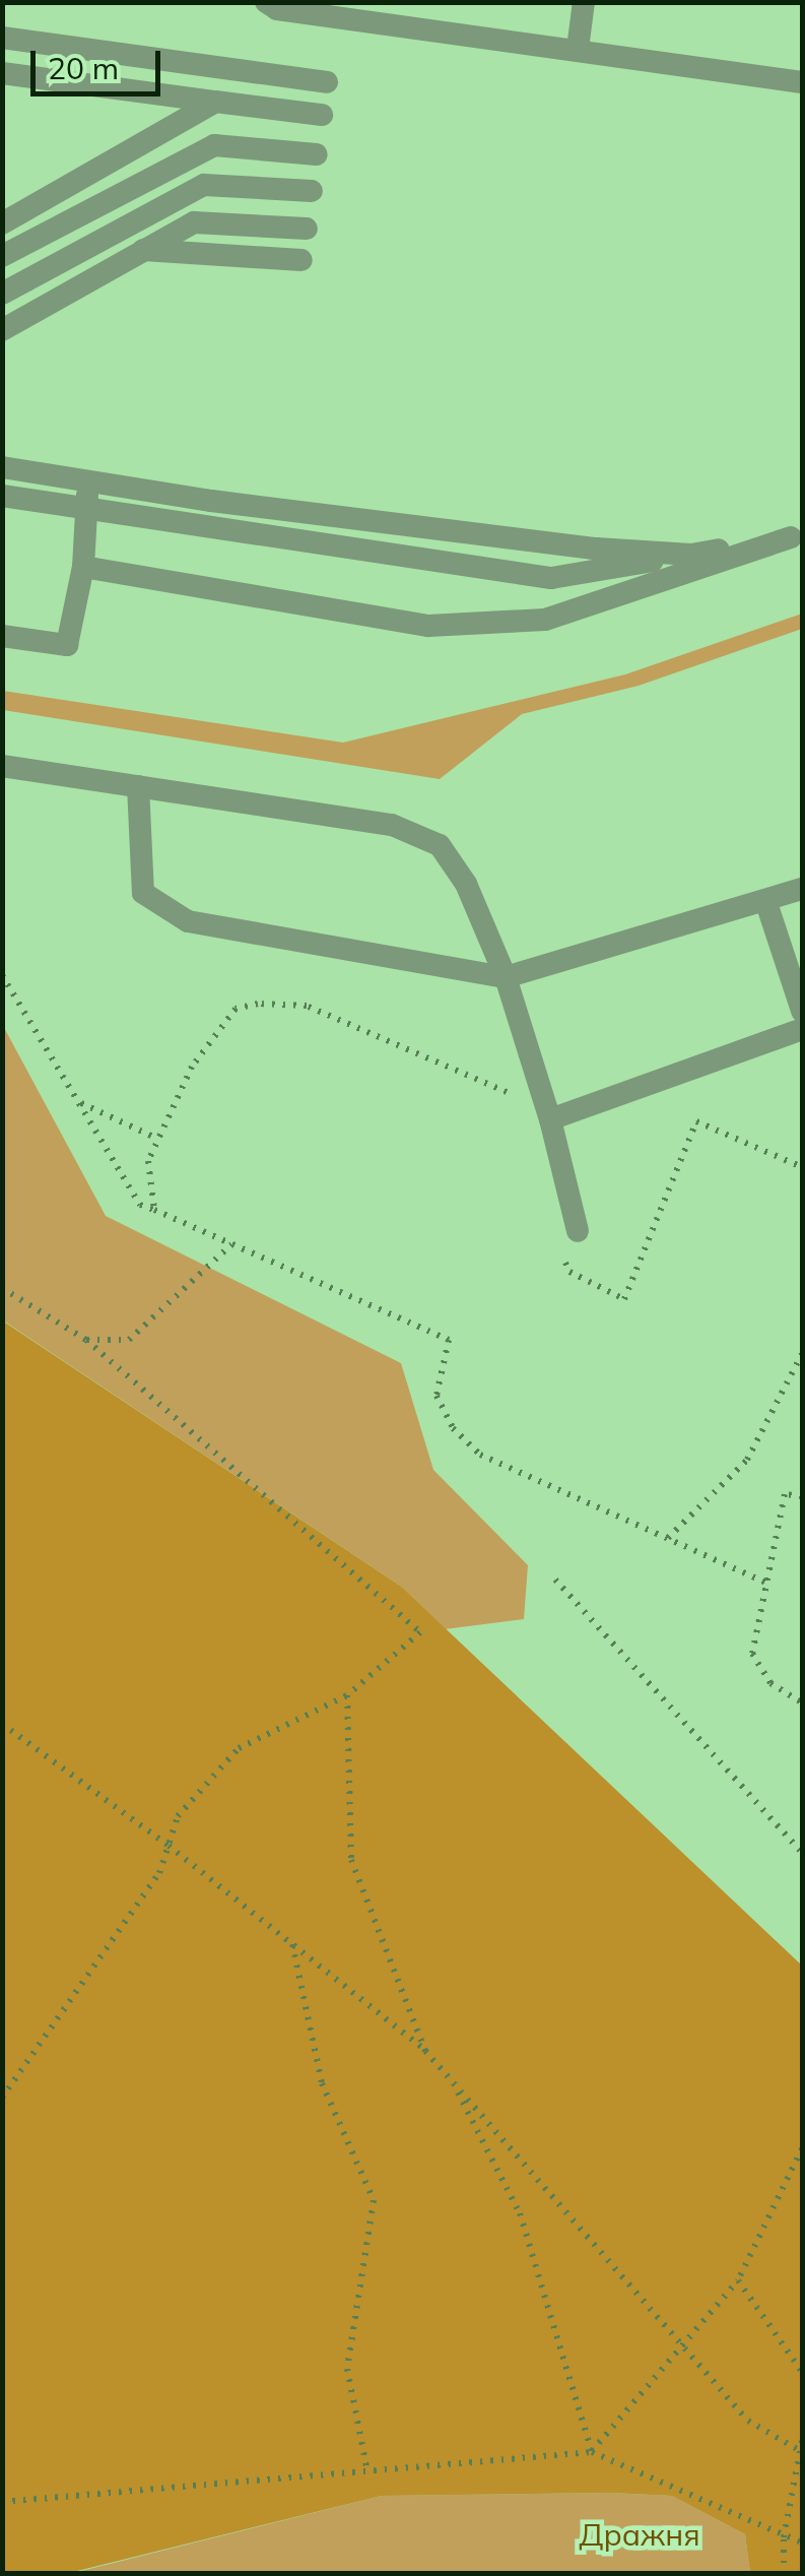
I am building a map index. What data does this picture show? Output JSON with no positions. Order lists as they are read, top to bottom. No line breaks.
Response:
{"parks":["Дражня"],"scale_bar":"20 m"}
